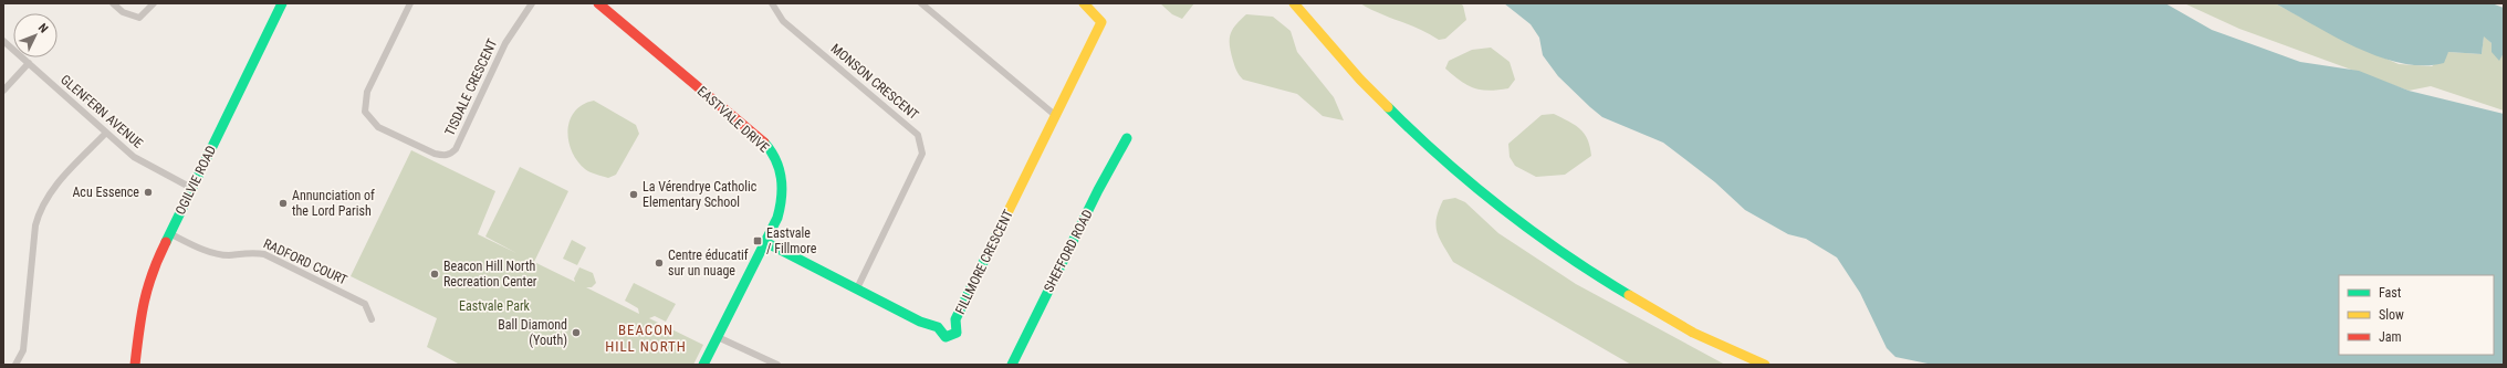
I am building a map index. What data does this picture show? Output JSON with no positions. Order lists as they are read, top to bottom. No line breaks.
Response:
{"streets":{"street":["MONSON CRESCENT","TISDALE CRESCENT","GLENFERN AVENUE","EASTVALE DRIVE","OGILVIE ROAD","SHEFFORD ROAD","RADFORD COURT","FILLMORE CRESCENT"]},"crossings":[["MONSON CRESCENT","FILLMORE CRESCENT"],["GLENFERN AVENUE","OGILVIE ROAD"],["EASTVALE DRIVE","FILLMORE CRESCENT"],["OGILVIE ROAD","RADFORD COURT"]],"districts":["BEACON HILL NORTH"],"parks":["Eastvale Park"],"places":{"other":["Acu Essence","La Vérendrye Catholic Elementary School","Annunciation of the Lord Parish","Centre éducatif sur un nuage","Beacon Hill North Recreation Center","Ball Diamond (Youth)"],"transit":["Eastvale / Fillmore"]},"legend":["Fast","Slow","Jam"],"north":"top right"}
